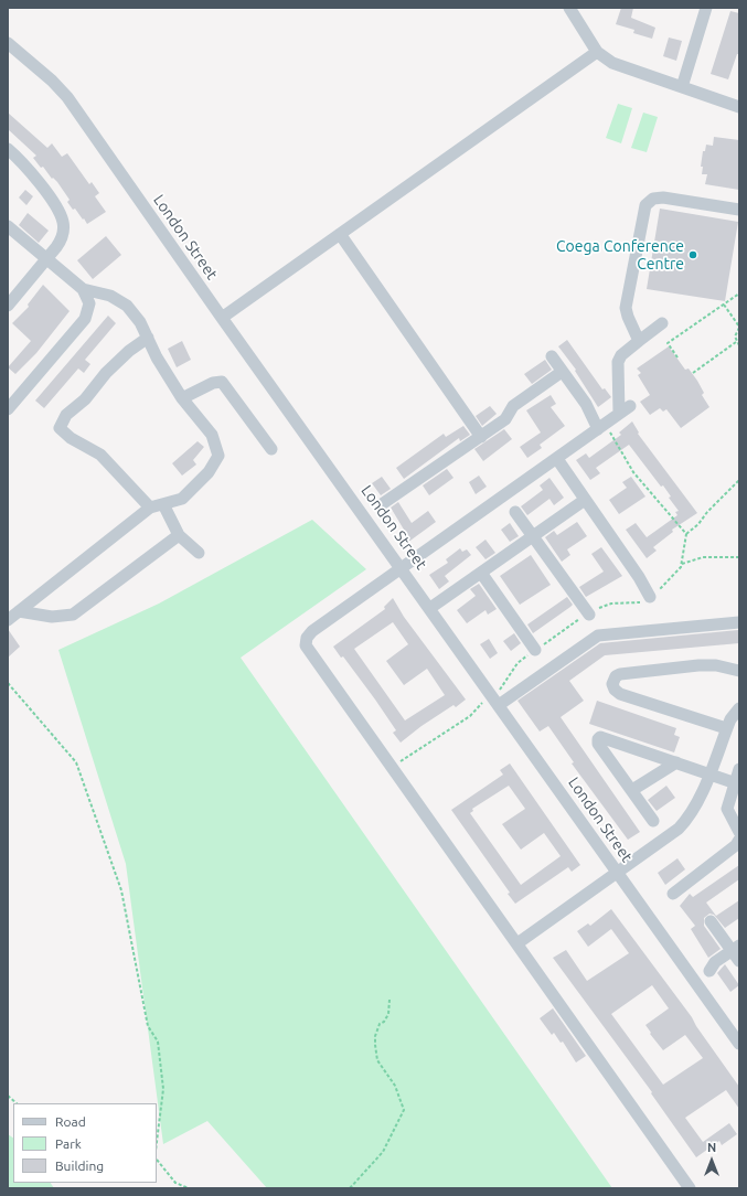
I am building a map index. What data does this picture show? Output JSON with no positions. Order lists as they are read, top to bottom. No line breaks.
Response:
{"streets":{"street":["London Street"]},"places":["Coega Conference Centre"],"legend":["Road","Park","Building"],"north":"top"}
